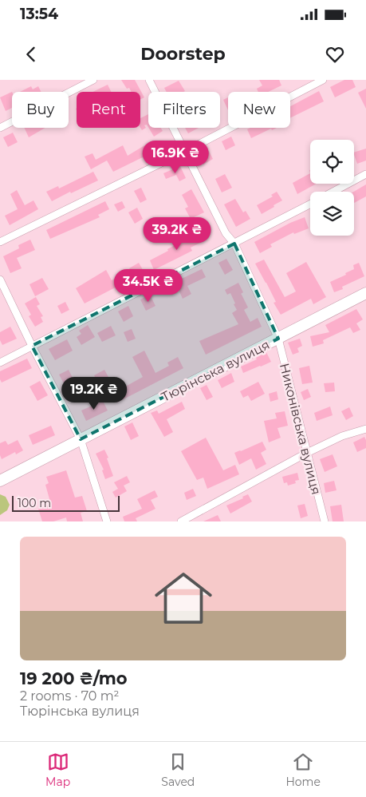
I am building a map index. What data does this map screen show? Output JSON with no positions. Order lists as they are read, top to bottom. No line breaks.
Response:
{"streets":{"main road":["Тюрінська вулиця"],"street":["Никонівська вулиця"]},"crossings":[["Тюрінська вулиця","Никонівська вулиця"]],"scale_bar":"100 m","page":{"status":"13:54","header":"Doorstep","chip":["Buy","Rent","Filters","New"],"price":["16.9K ₴","39.2K ₴","34.5K ₴","19.2K ₴"],"scale":"100 m","list":[{"name":"19 200 ₴/mo","note":"2 rooms · 70 m² · Тюрінська вулиця"}],"tabs":["Map","Saved","Home"]}}
